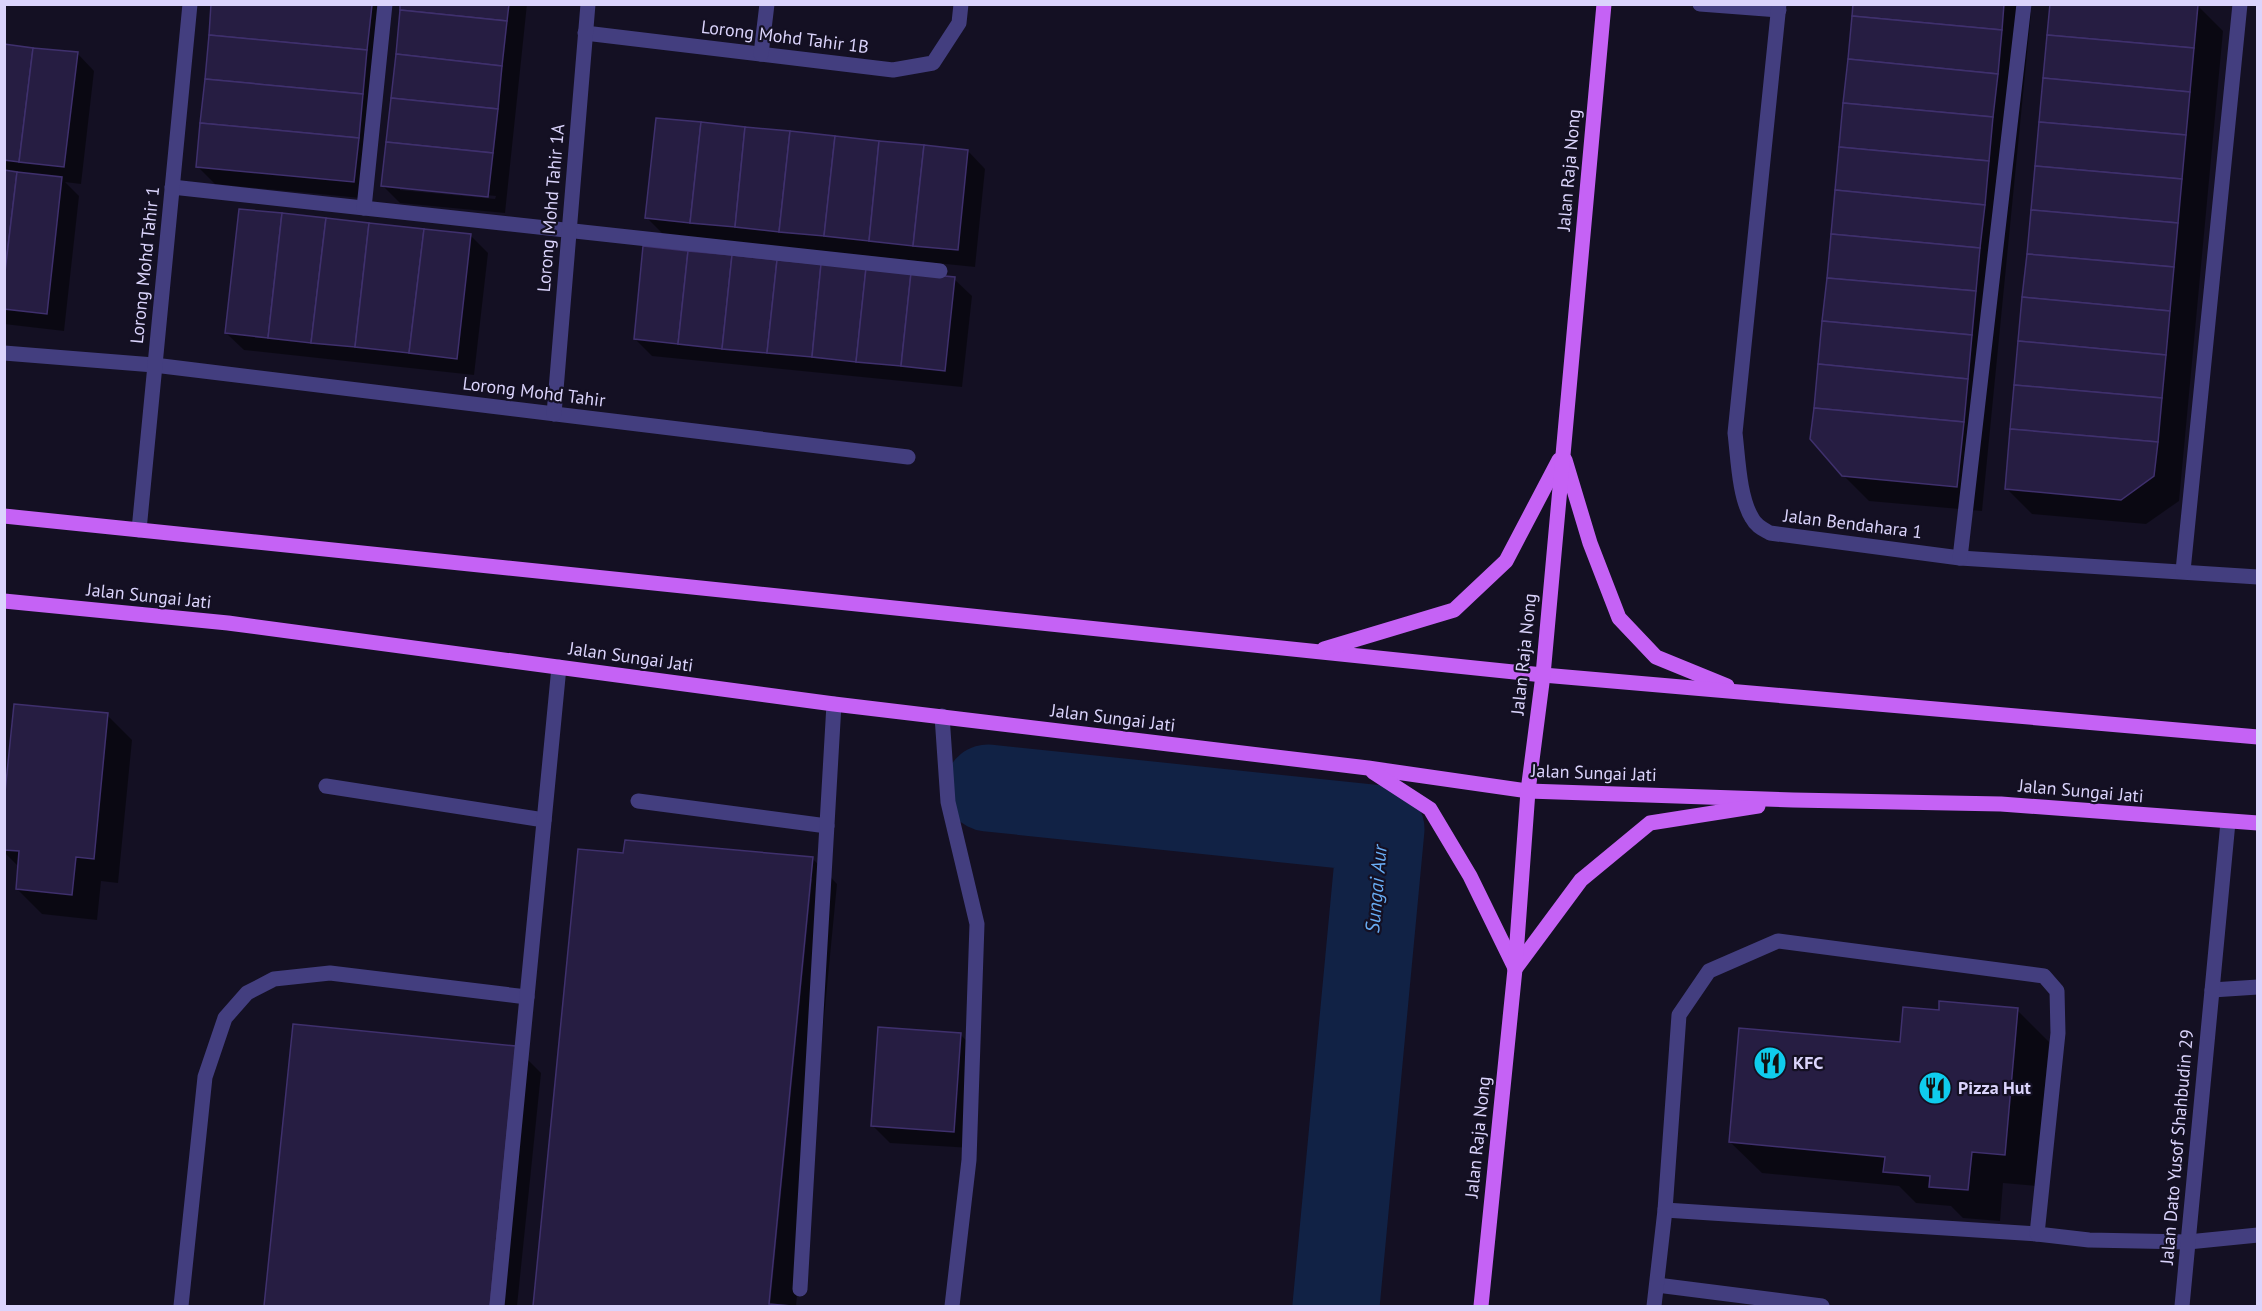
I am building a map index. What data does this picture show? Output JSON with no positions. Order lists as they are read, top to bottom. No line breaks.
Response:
{"streets":{"main road":["Jalan Raja Nong","Jalan Sungai Jati"],"street":["Lorong Mohd Tahir 1B","Lorong Mohd Tahir 1A","Lorong Mohd Tahir 1","Lorong Mohd Tahir","Jalan Bendahara 1","Jalan Dato Yusof Shahbudin 29"]},"crossings":[["Lorong Mohd Tahir 1B","Lorong Mohd Tahir 1A"],["Jalan Raja Nong","Jalan Sungai Jati"],["Lorong Mohd Tahir 1A","Lorong Mohd Tahir"],["Lorong Mohd Tahir 1","Lorong Mohd Tahir"],["Jalan Sungai Jati","Jalan Dato Yusof Shahbudin 29"]],"water":["Sungai Aur"],"places":{"restaurant":["KFC","Pizza Hut"]}}
